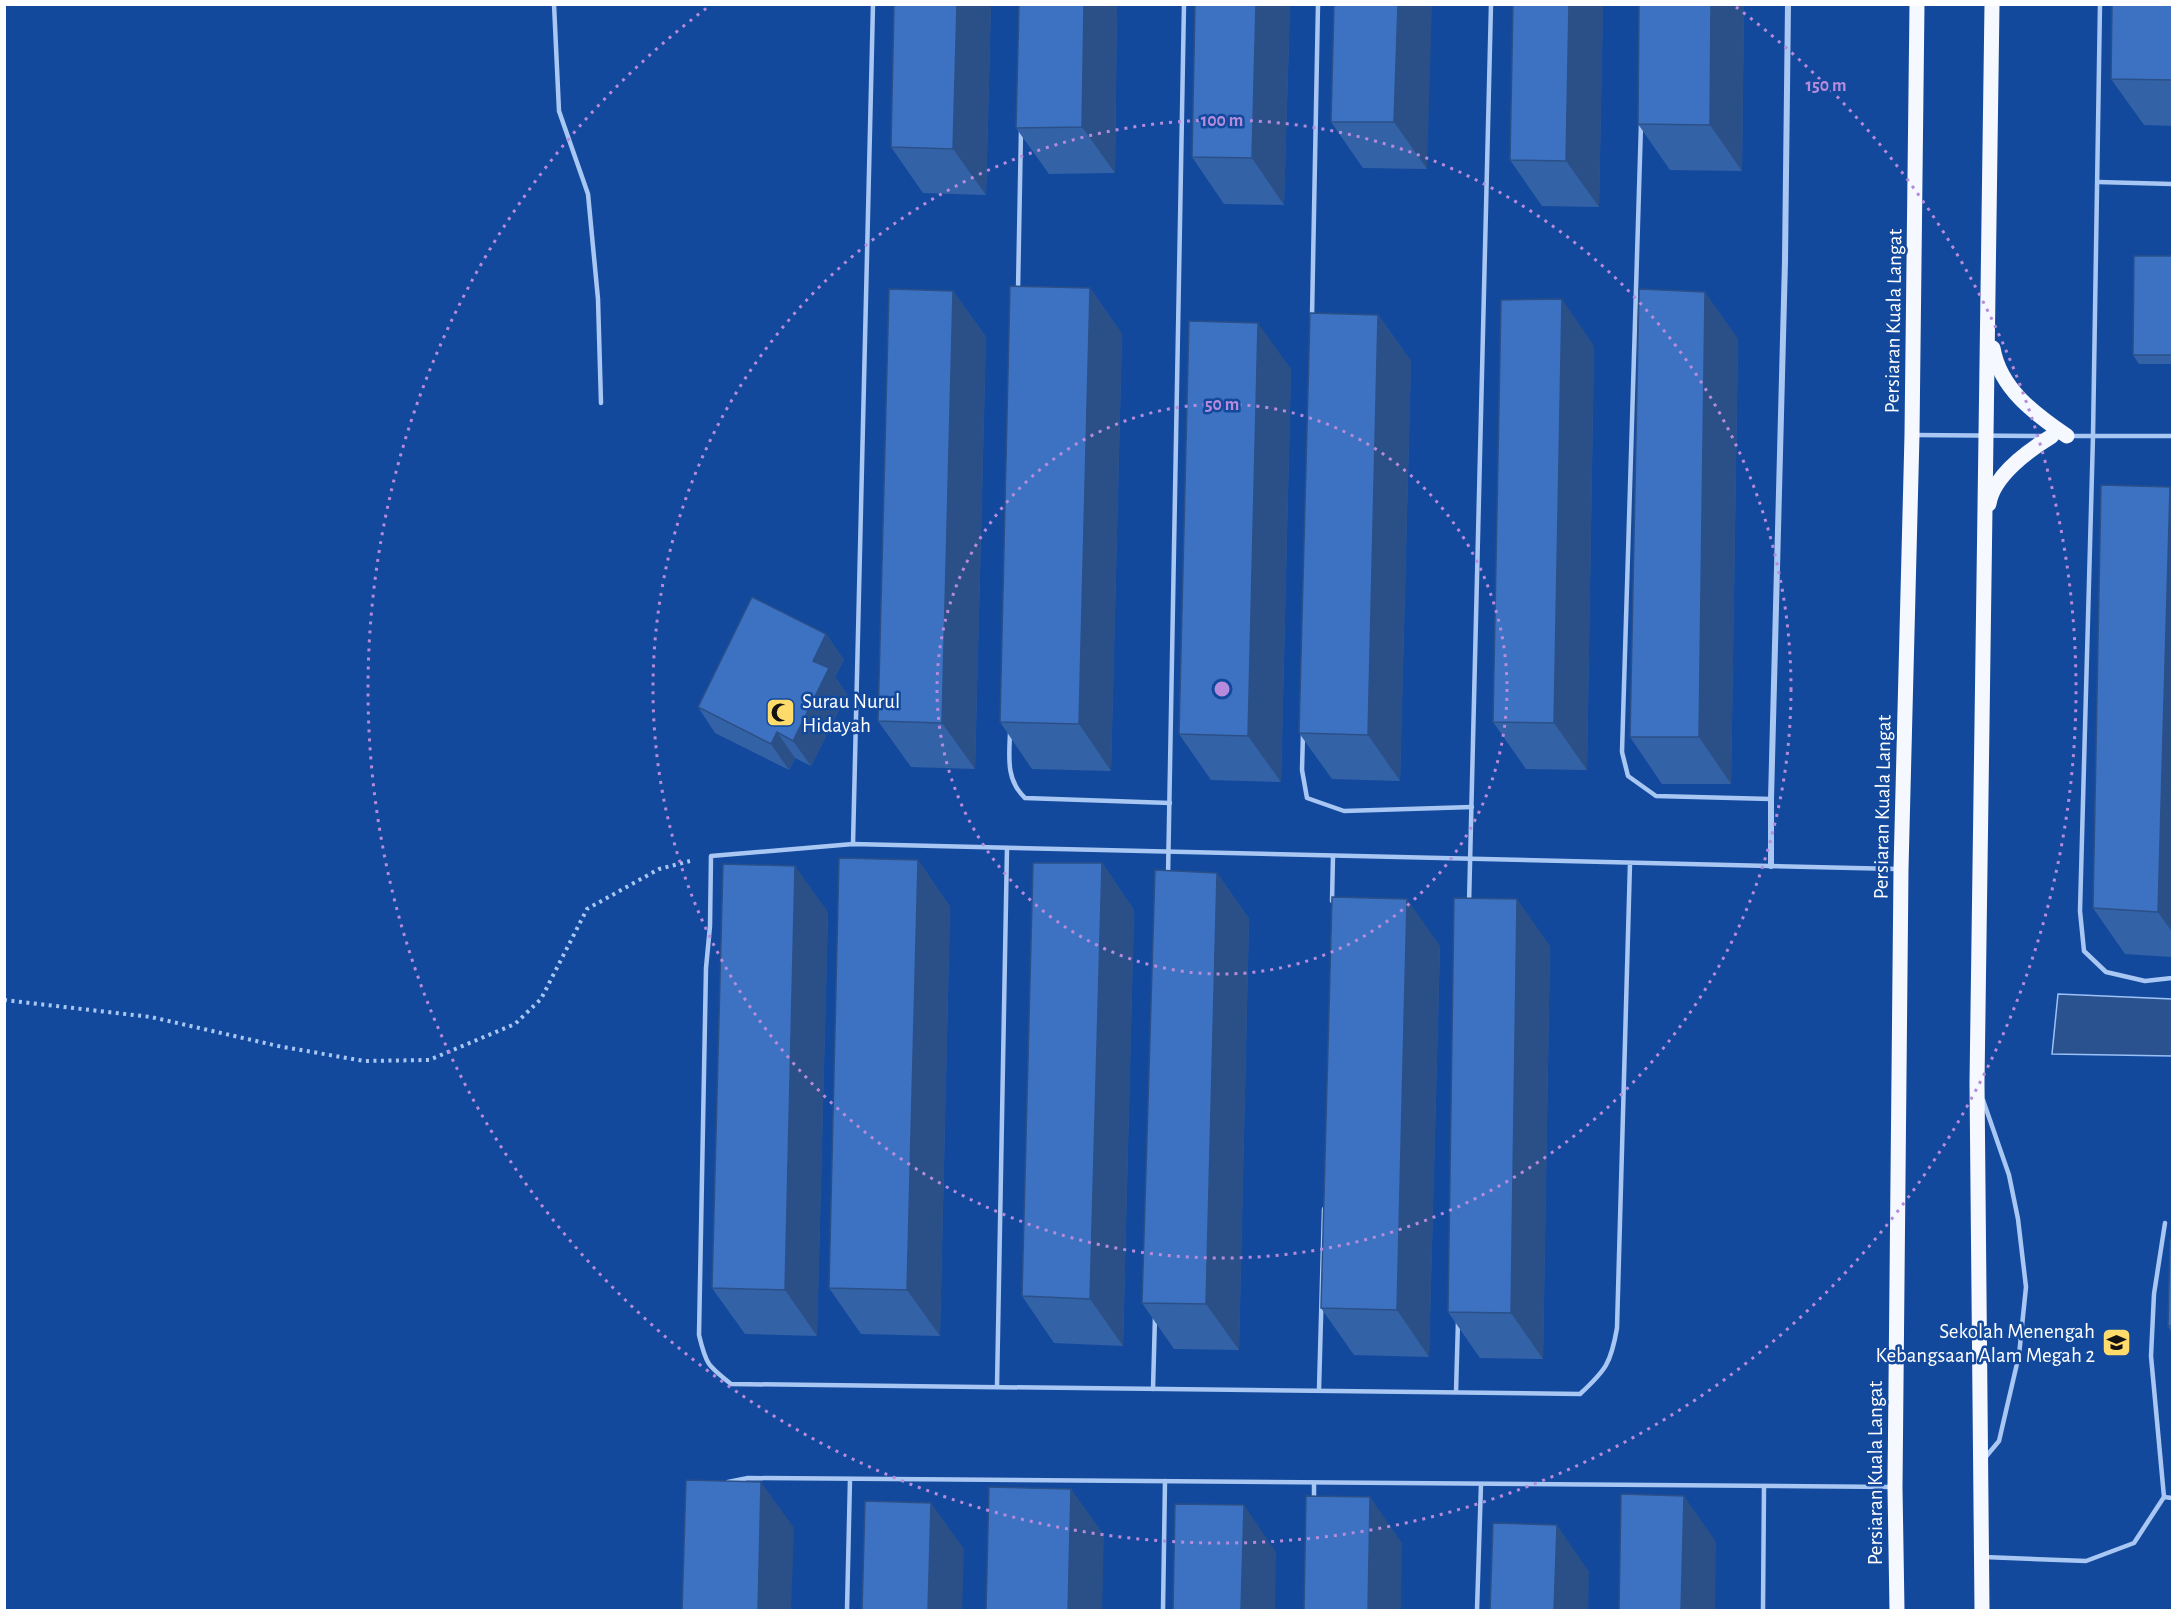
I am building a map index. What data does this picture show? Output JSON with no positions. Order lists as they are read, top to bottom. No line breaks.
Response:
{"streets":{"main road":["Persiaran Kuala Langat"]},"places":{"mosque":["Surau Nurul Hidayah"],"school or university":["Sekolah Menengah Kebangsaan Alam Megah 2"]},"rings":["150 m","100 m","50 m"]}
